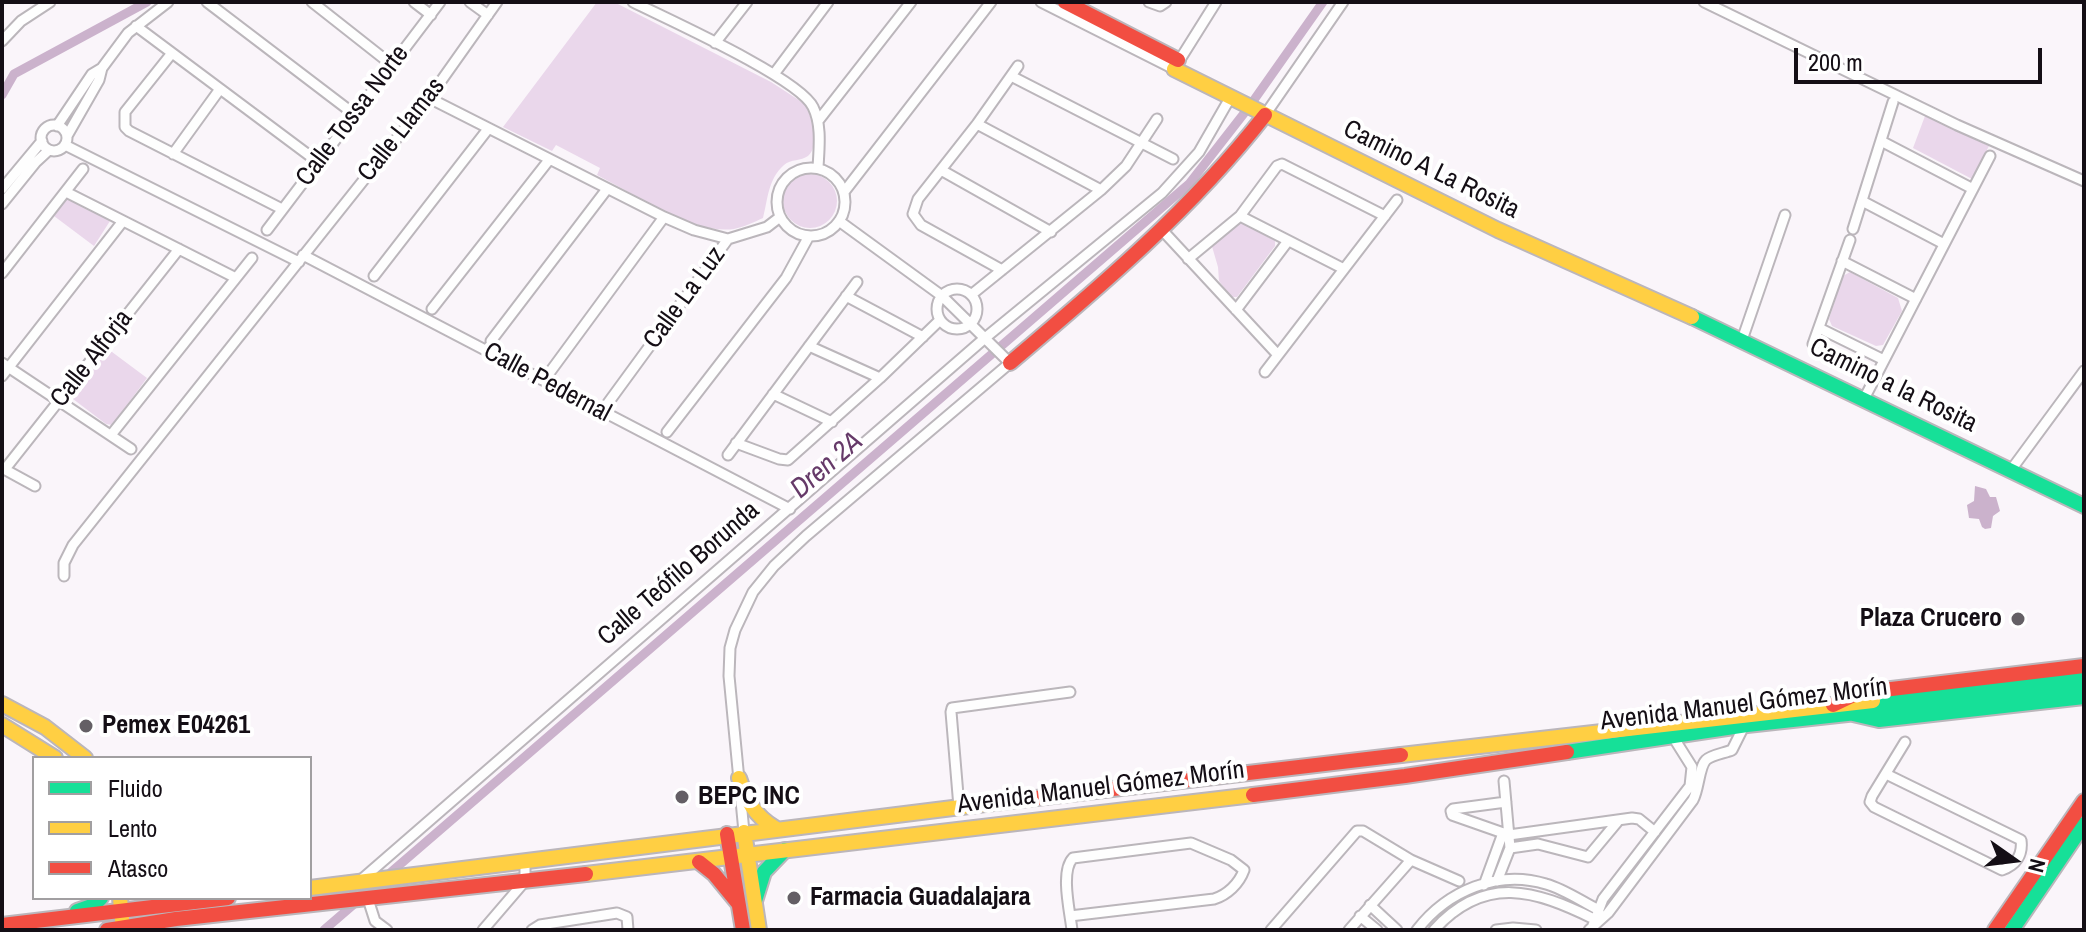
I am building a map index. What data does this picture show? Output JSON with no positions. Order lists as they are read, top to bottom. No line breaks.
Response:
{"streets":{"main road":["Camino A La Rosita","Camino a la Rosita","Avenida Manuel Gómez Morín"],"street":["Calle Tossa Norte","Calle Llamas","Calle La Luz","Calle Alforja","Calle Pedernal","Calle Teófilo Borunda"]},"crossings":[["Calle Llamas","Calle Pedernal"],["Camino A La Rosita","Camino a la Rosita"],["Camino A La Rosita","Calle Teófilo Borunda"],["Calle Pedernal","Calle Teófilo Borunda"],["Calle Teófilo Borunda","Avenida Manuel Gómez Morín"]],"water":["Dren 2A"],"places":["Plaza Crucero","Pemex E04261","BEPC INC","Farmacia Guadalajara"],"legend":["Fluido","Lento","Atasco"],"scale_bar":"200 m","north":"right"}
